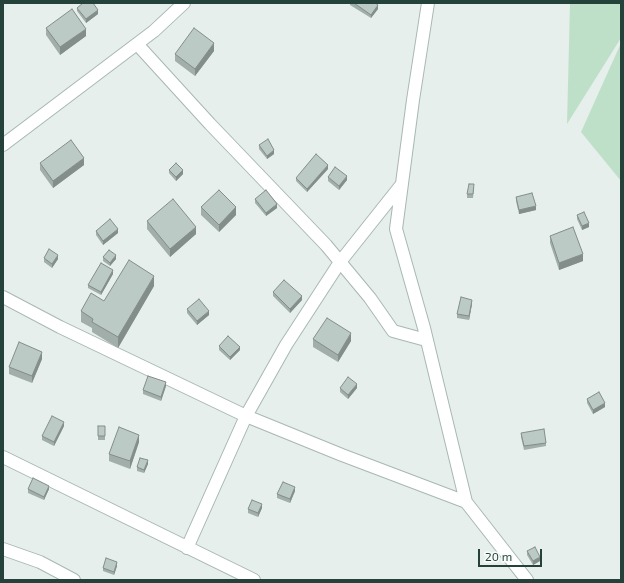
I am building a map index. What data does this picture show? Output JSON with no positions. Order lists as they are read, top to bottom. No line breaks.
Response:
{"scale_bar":"20 m"}
